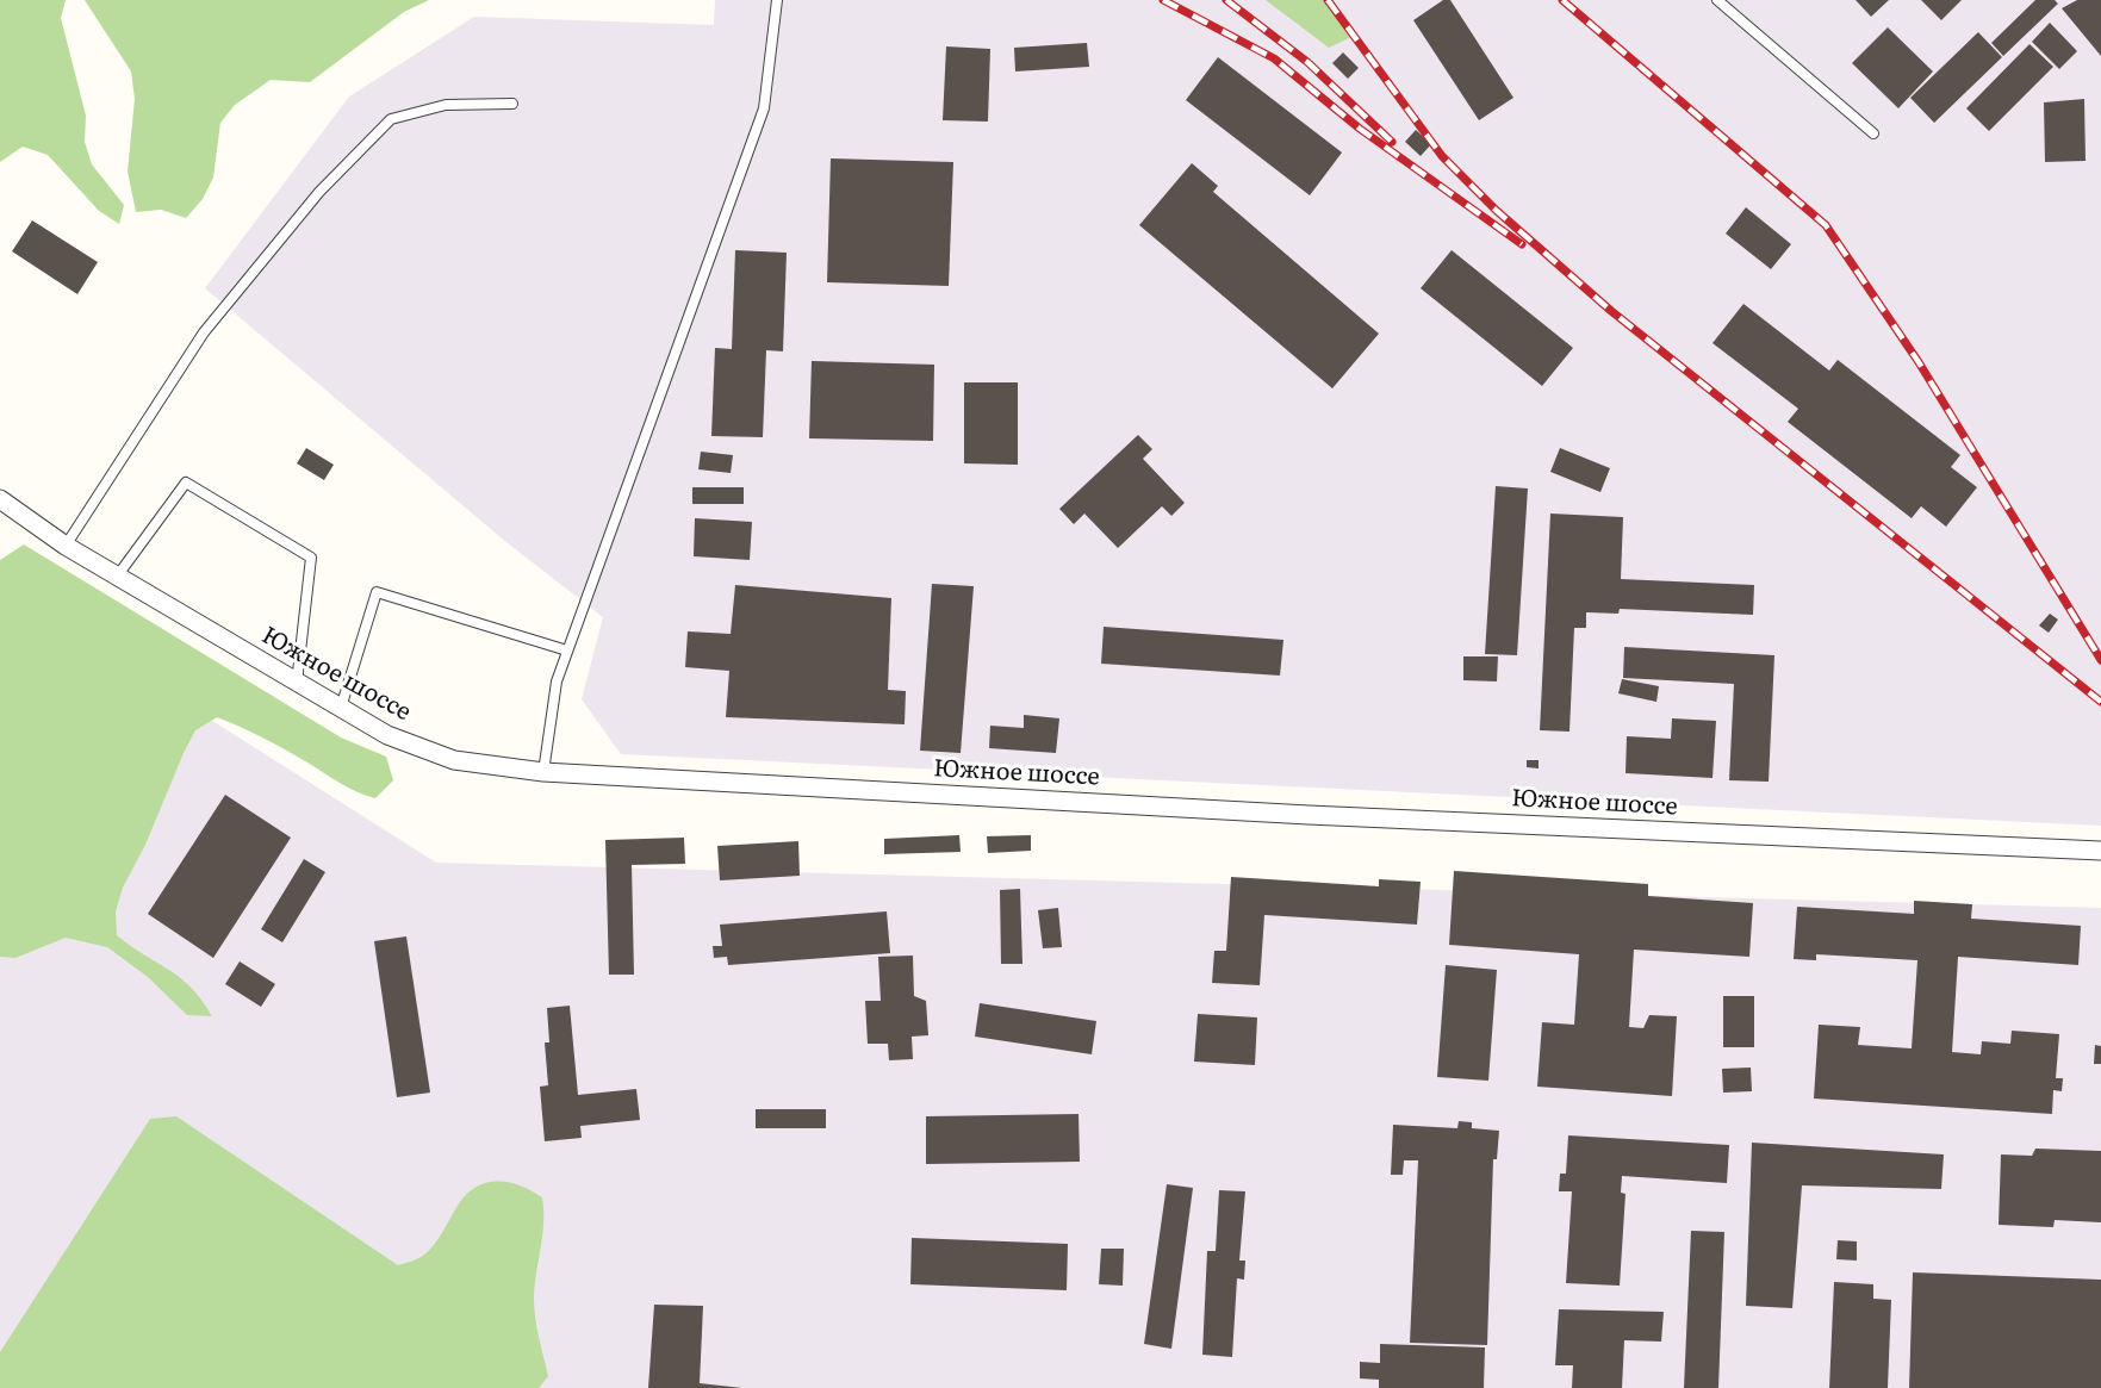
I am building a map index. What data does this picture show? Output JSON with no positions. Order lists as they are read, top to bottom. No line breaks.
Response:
{"streets":{"street":["Южное шоссе"]}}
